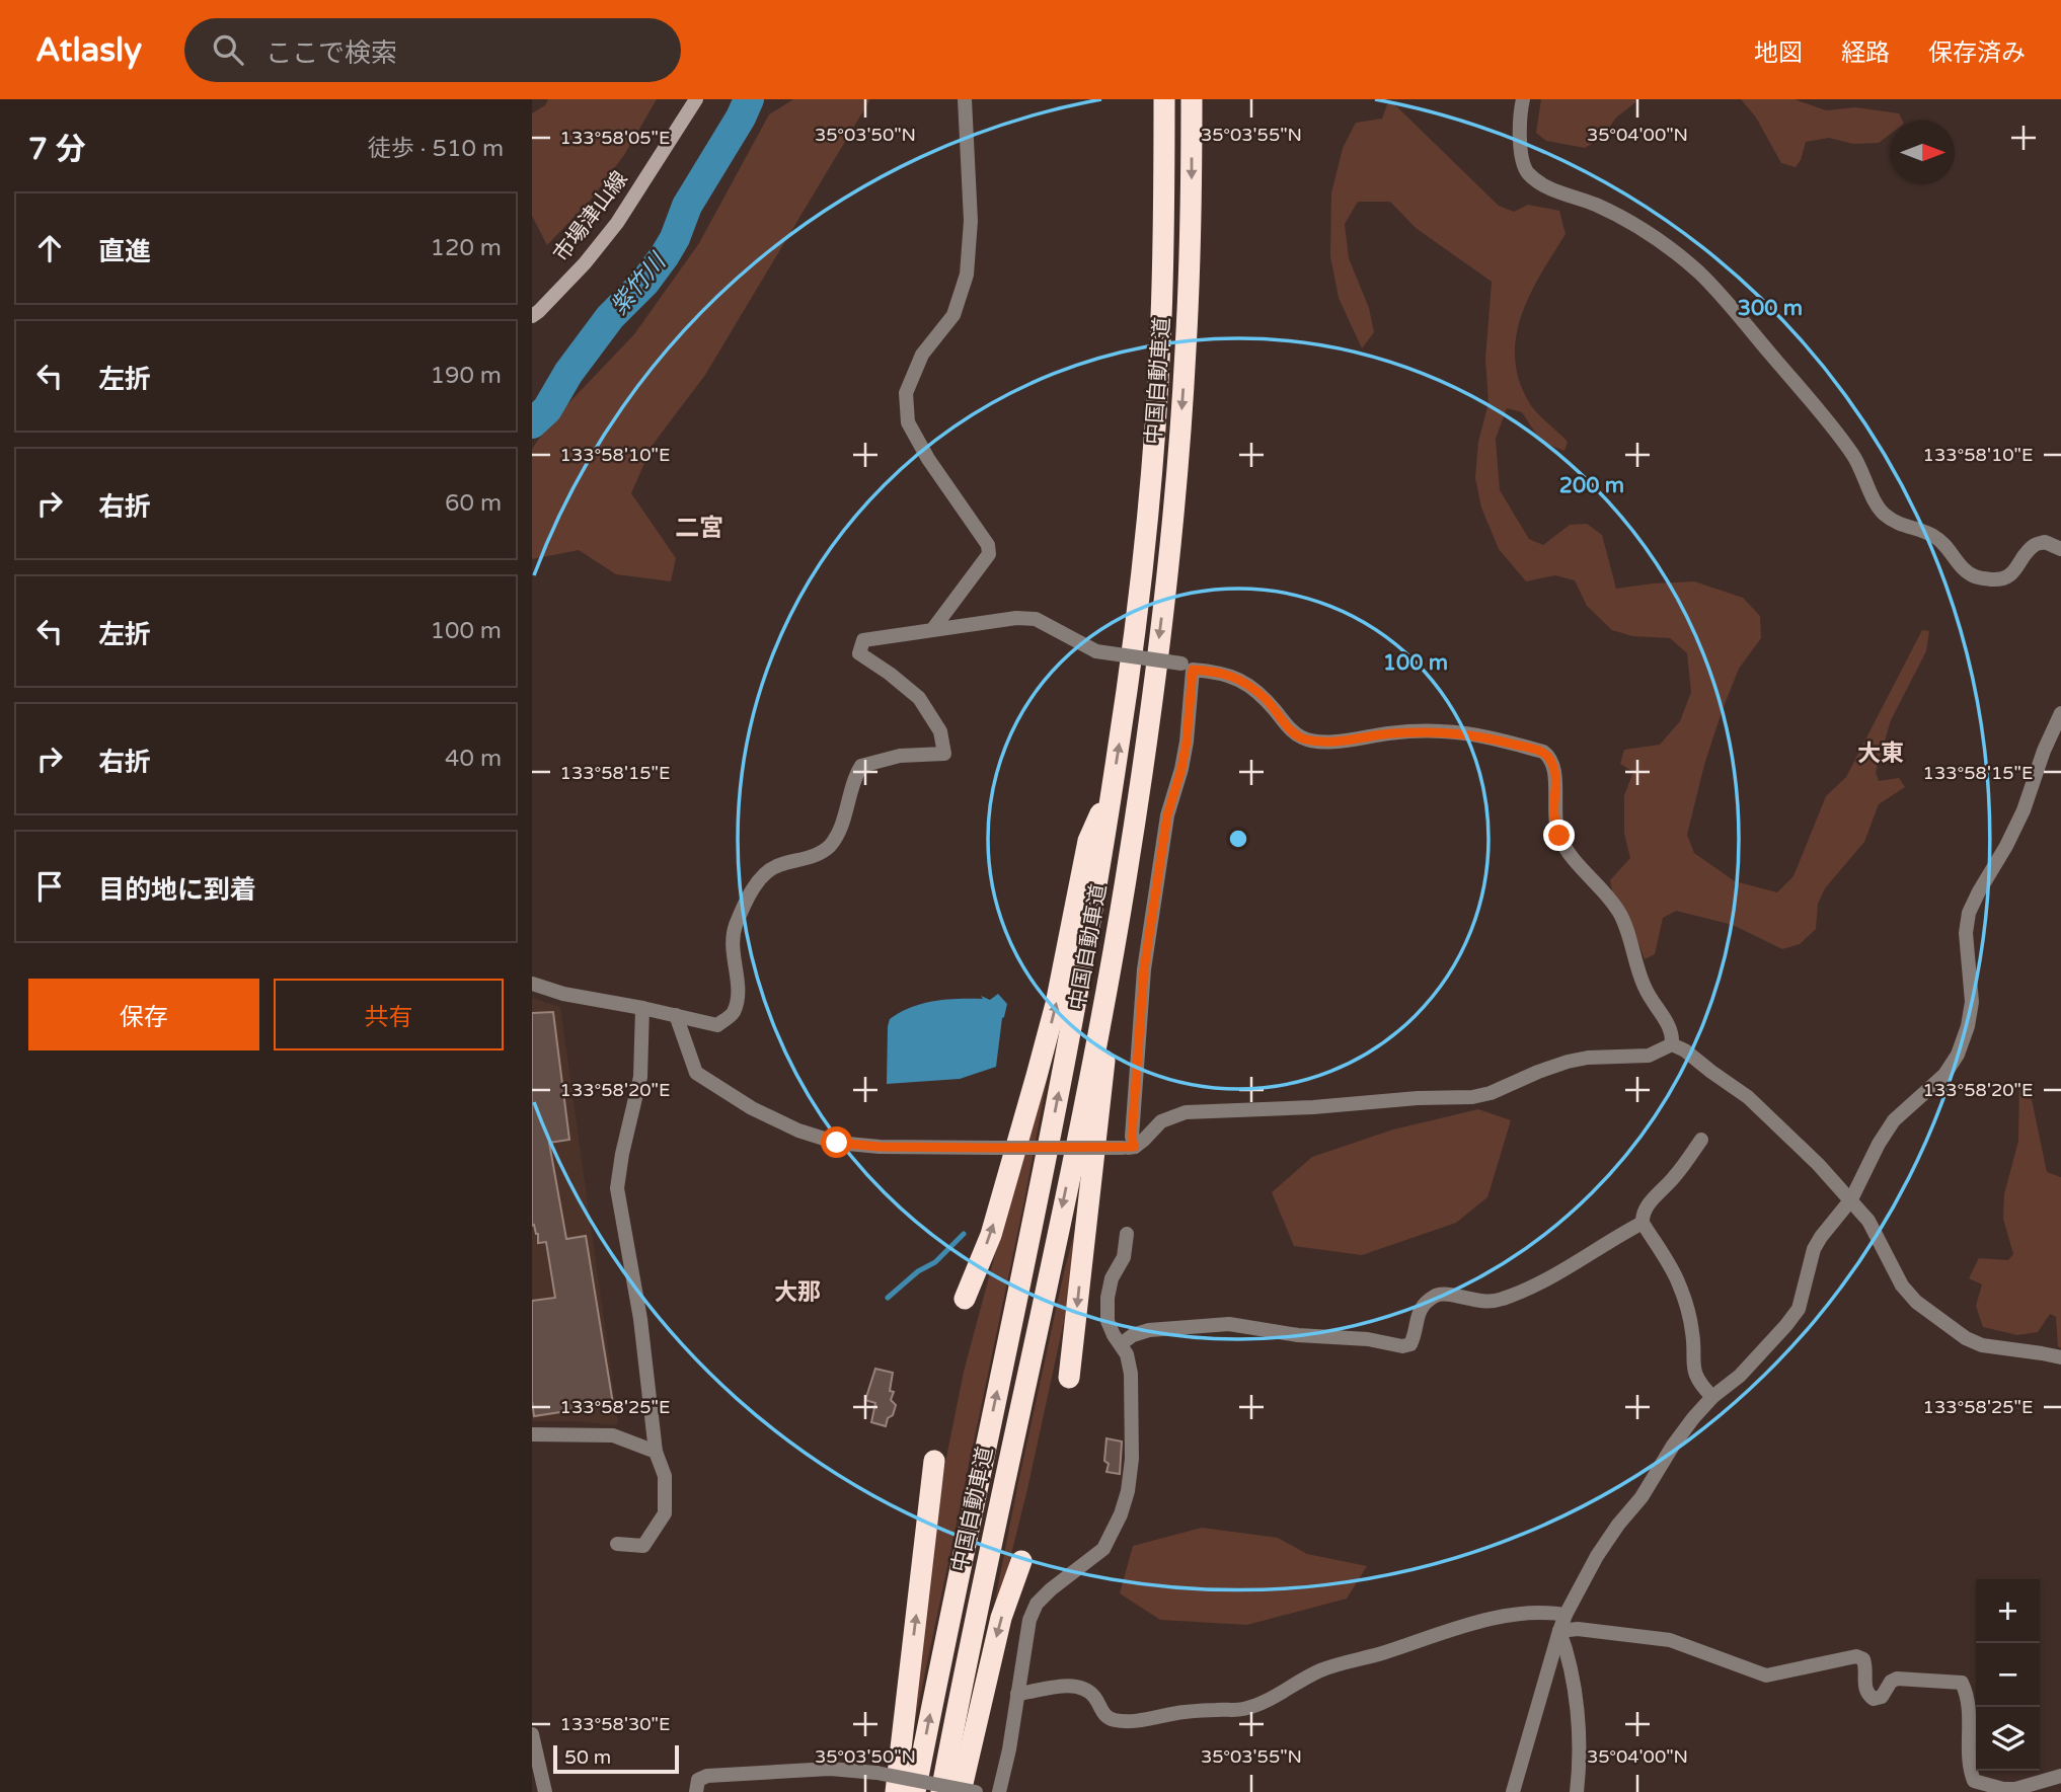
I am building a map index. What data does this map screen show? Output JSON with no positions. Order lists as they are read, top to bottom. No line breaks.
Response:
{"streets":{"highway":["中国自動車道"],"main road":["市場津山線"]},"districts":["二宮","大東","大那"],"water":["紫竹川"],"scale_bar":"50 m","north":"right","page":{"header":"Atlasly","search":"ここで検索","nav":["地図","経路","保存済み"],"heading":["7 分","徒歩 · 510 m"],"list":[["直進","120 m"],["左折","190 m"],["右折","60 m"],["左折","100 m"],["右折","40 m"],"目的地に到着"],"buttons":["保存","共有"],"map_buttons":["+","−"],"scale":"50 m"},"coordinates":["35°03'50\"N","35°03'55\"N","35°04'00\"N","133°58'05\"E","133°58'10\"E","133°58'15\"E","133°58'20\"E","133°58'25\"E","133°58'30\"E"],"rings":["300 m","200 m","100 m"]}
